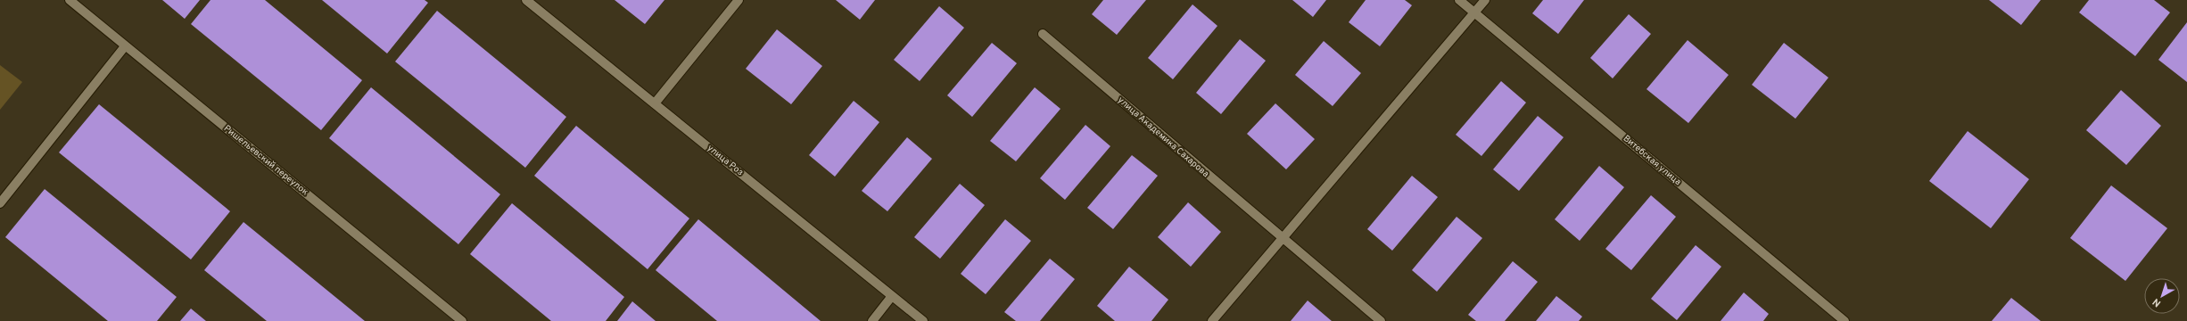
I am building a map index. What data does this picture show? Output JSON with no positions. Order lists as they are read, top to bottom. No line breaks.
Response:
{"streets":{"street":["улица Академика Сахарова","Ришельевский переулок","улица Роз","Витебская улица"]},"north":"bottom left"}
